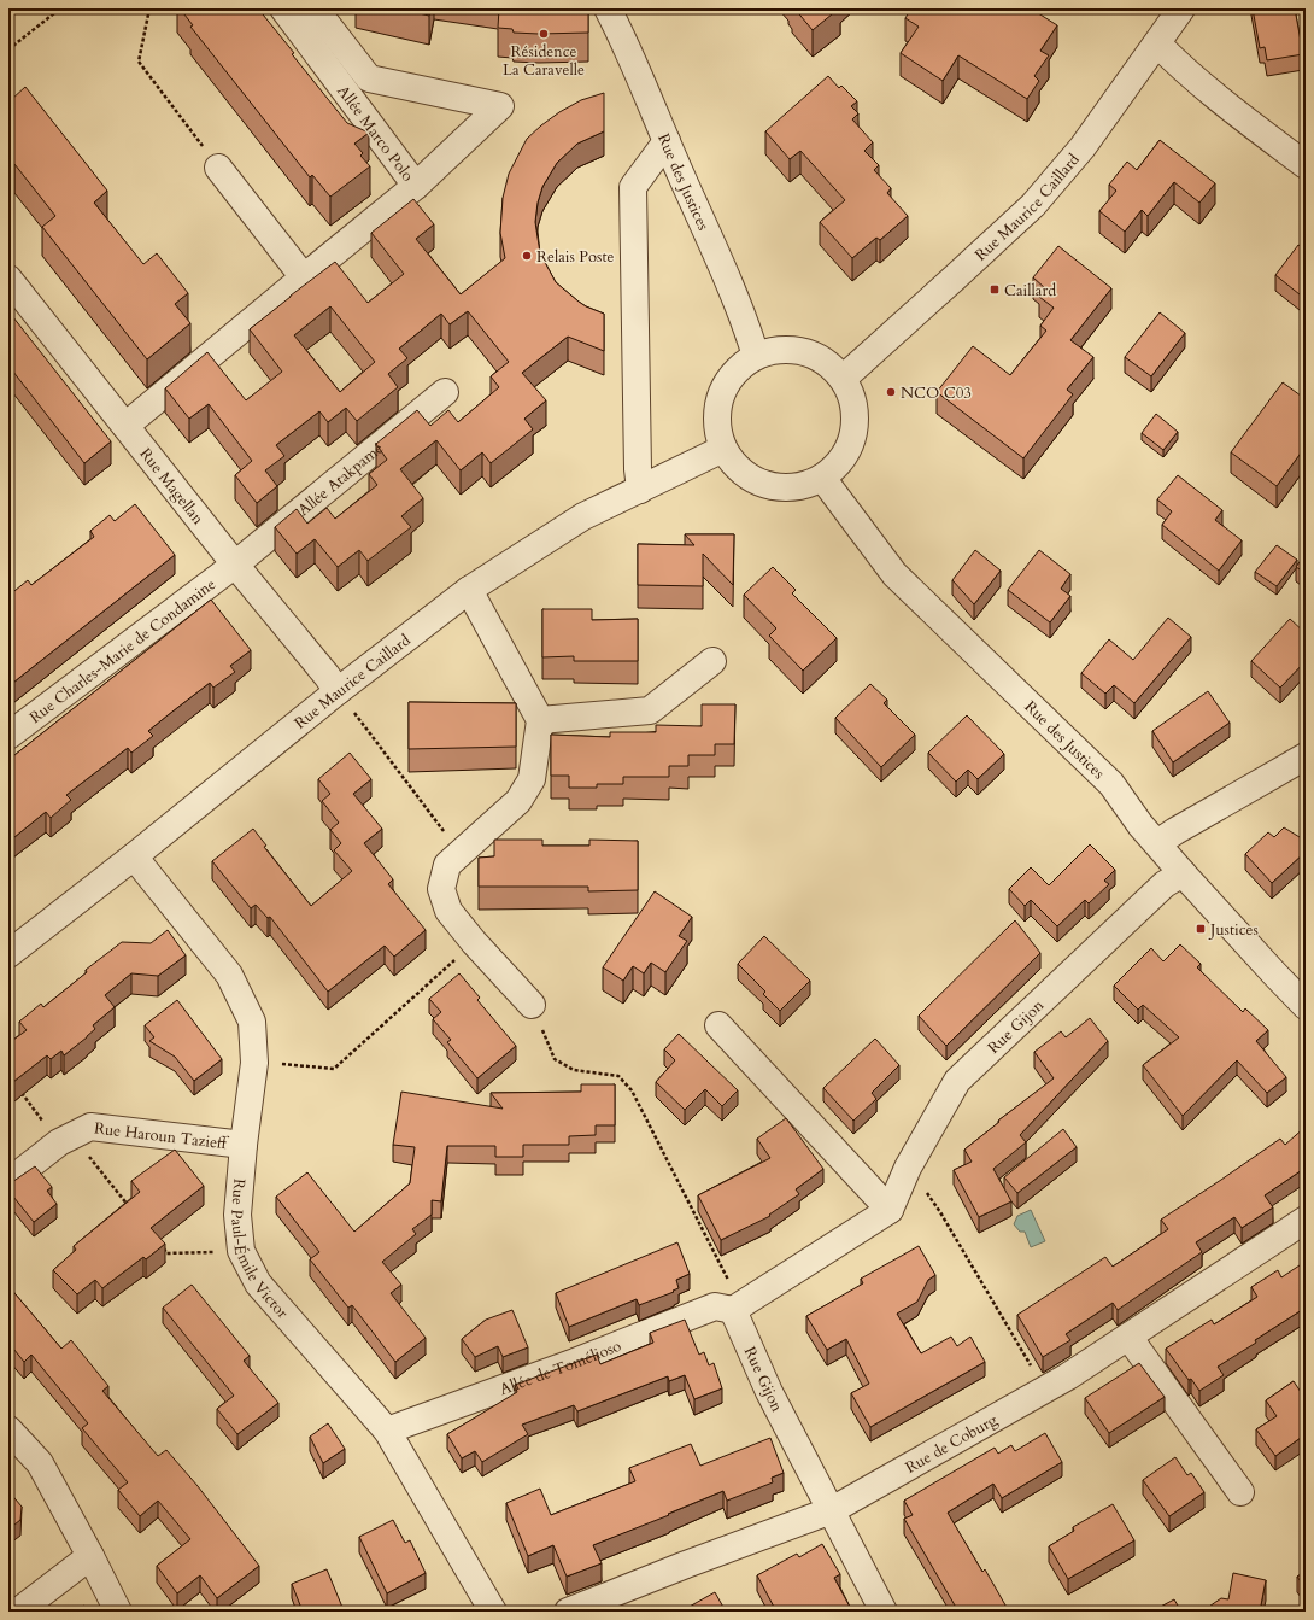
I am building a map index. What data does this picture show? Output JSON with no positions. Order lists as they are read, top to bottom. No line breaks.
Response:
{"streets":{"street":["Allée Marco Polo","Rue des Justices","Rue Maurice Caillard","Allée Atakpamé","Rue Magellan","Rue Charles-Marie de Condamine","Rue Gijon","Rue Haroun Tazieff","Rue Paul-Émile Victor","Allée de Tomélioso","Rue de Coburg"]},"crossings":[["Allée Marco Polo","Rue Magellan"],["Rue des Justices","Rue Maurice Caillard"],["Rue des Justices","Rue Gijon"],["Rue Maurice Caillard","Rue Magellan"],["Rue Maurice Caillard","Rue Paul-Émile Victor"],["Allée Atakpamé","Rue Magellan"],["Allée Atakpamé","Rue Charles-Marie de Condamine"],["Rue Magellan","Rue Charles-Marie de Condamine"],["Rue Gijon","Allée de Tomélioso"],["Rue Gijon","Rue de Coburg"],["Rue Haroun Tazieff","Rue Paul-Émile Victor"],["Rue Paul-Émile Victor","Allée de Tomélioso"]],"places":{"other":["Résidence La Caravelle","Relais Poste","NCO C03"],"transit":["Caillard","Justices"]}}
